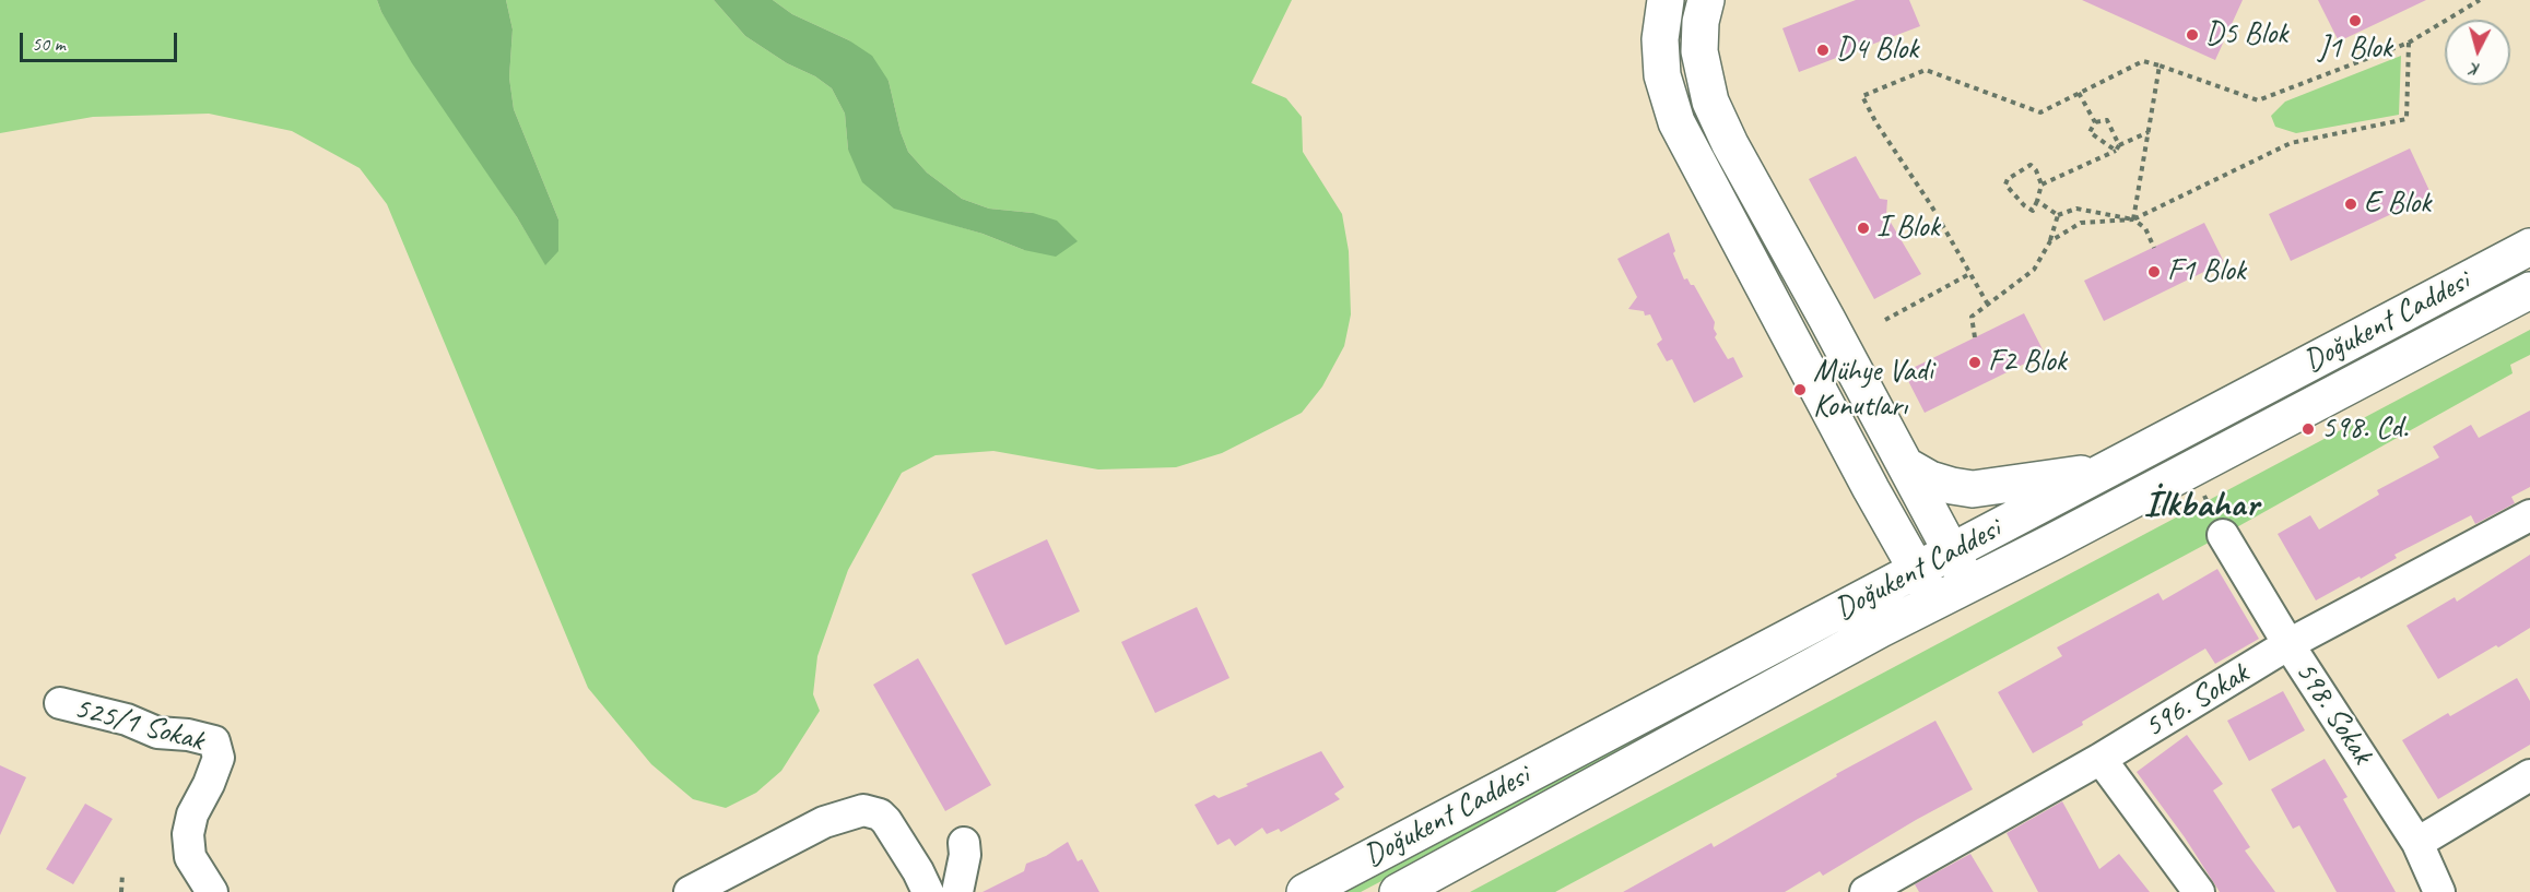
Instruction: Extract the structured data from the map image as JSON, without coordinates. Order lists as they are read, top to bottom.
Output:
{
  "streets": {
    "main road": ["Doğukent Caddesi"],
    "street": ["596. Sokak", "598. Sokak", "525/1 Sokak"]
  },
  "crossings": [
    ["596. Sokak", "598. Sokak"]
  ],
  "districts": ["İlkbahar"],
  "places": [
    "J1 Blok",
    "D5 Blok",
    "D4 Blok",
    "E Blok",
    "I Blok",
    "F1 Blok",
    "F2 Blok",
    "Mühye Vadi Konutları",
    "598. Cd."
  ],
  "scale_bar": "50 m",
  "north": "bottom"
}
